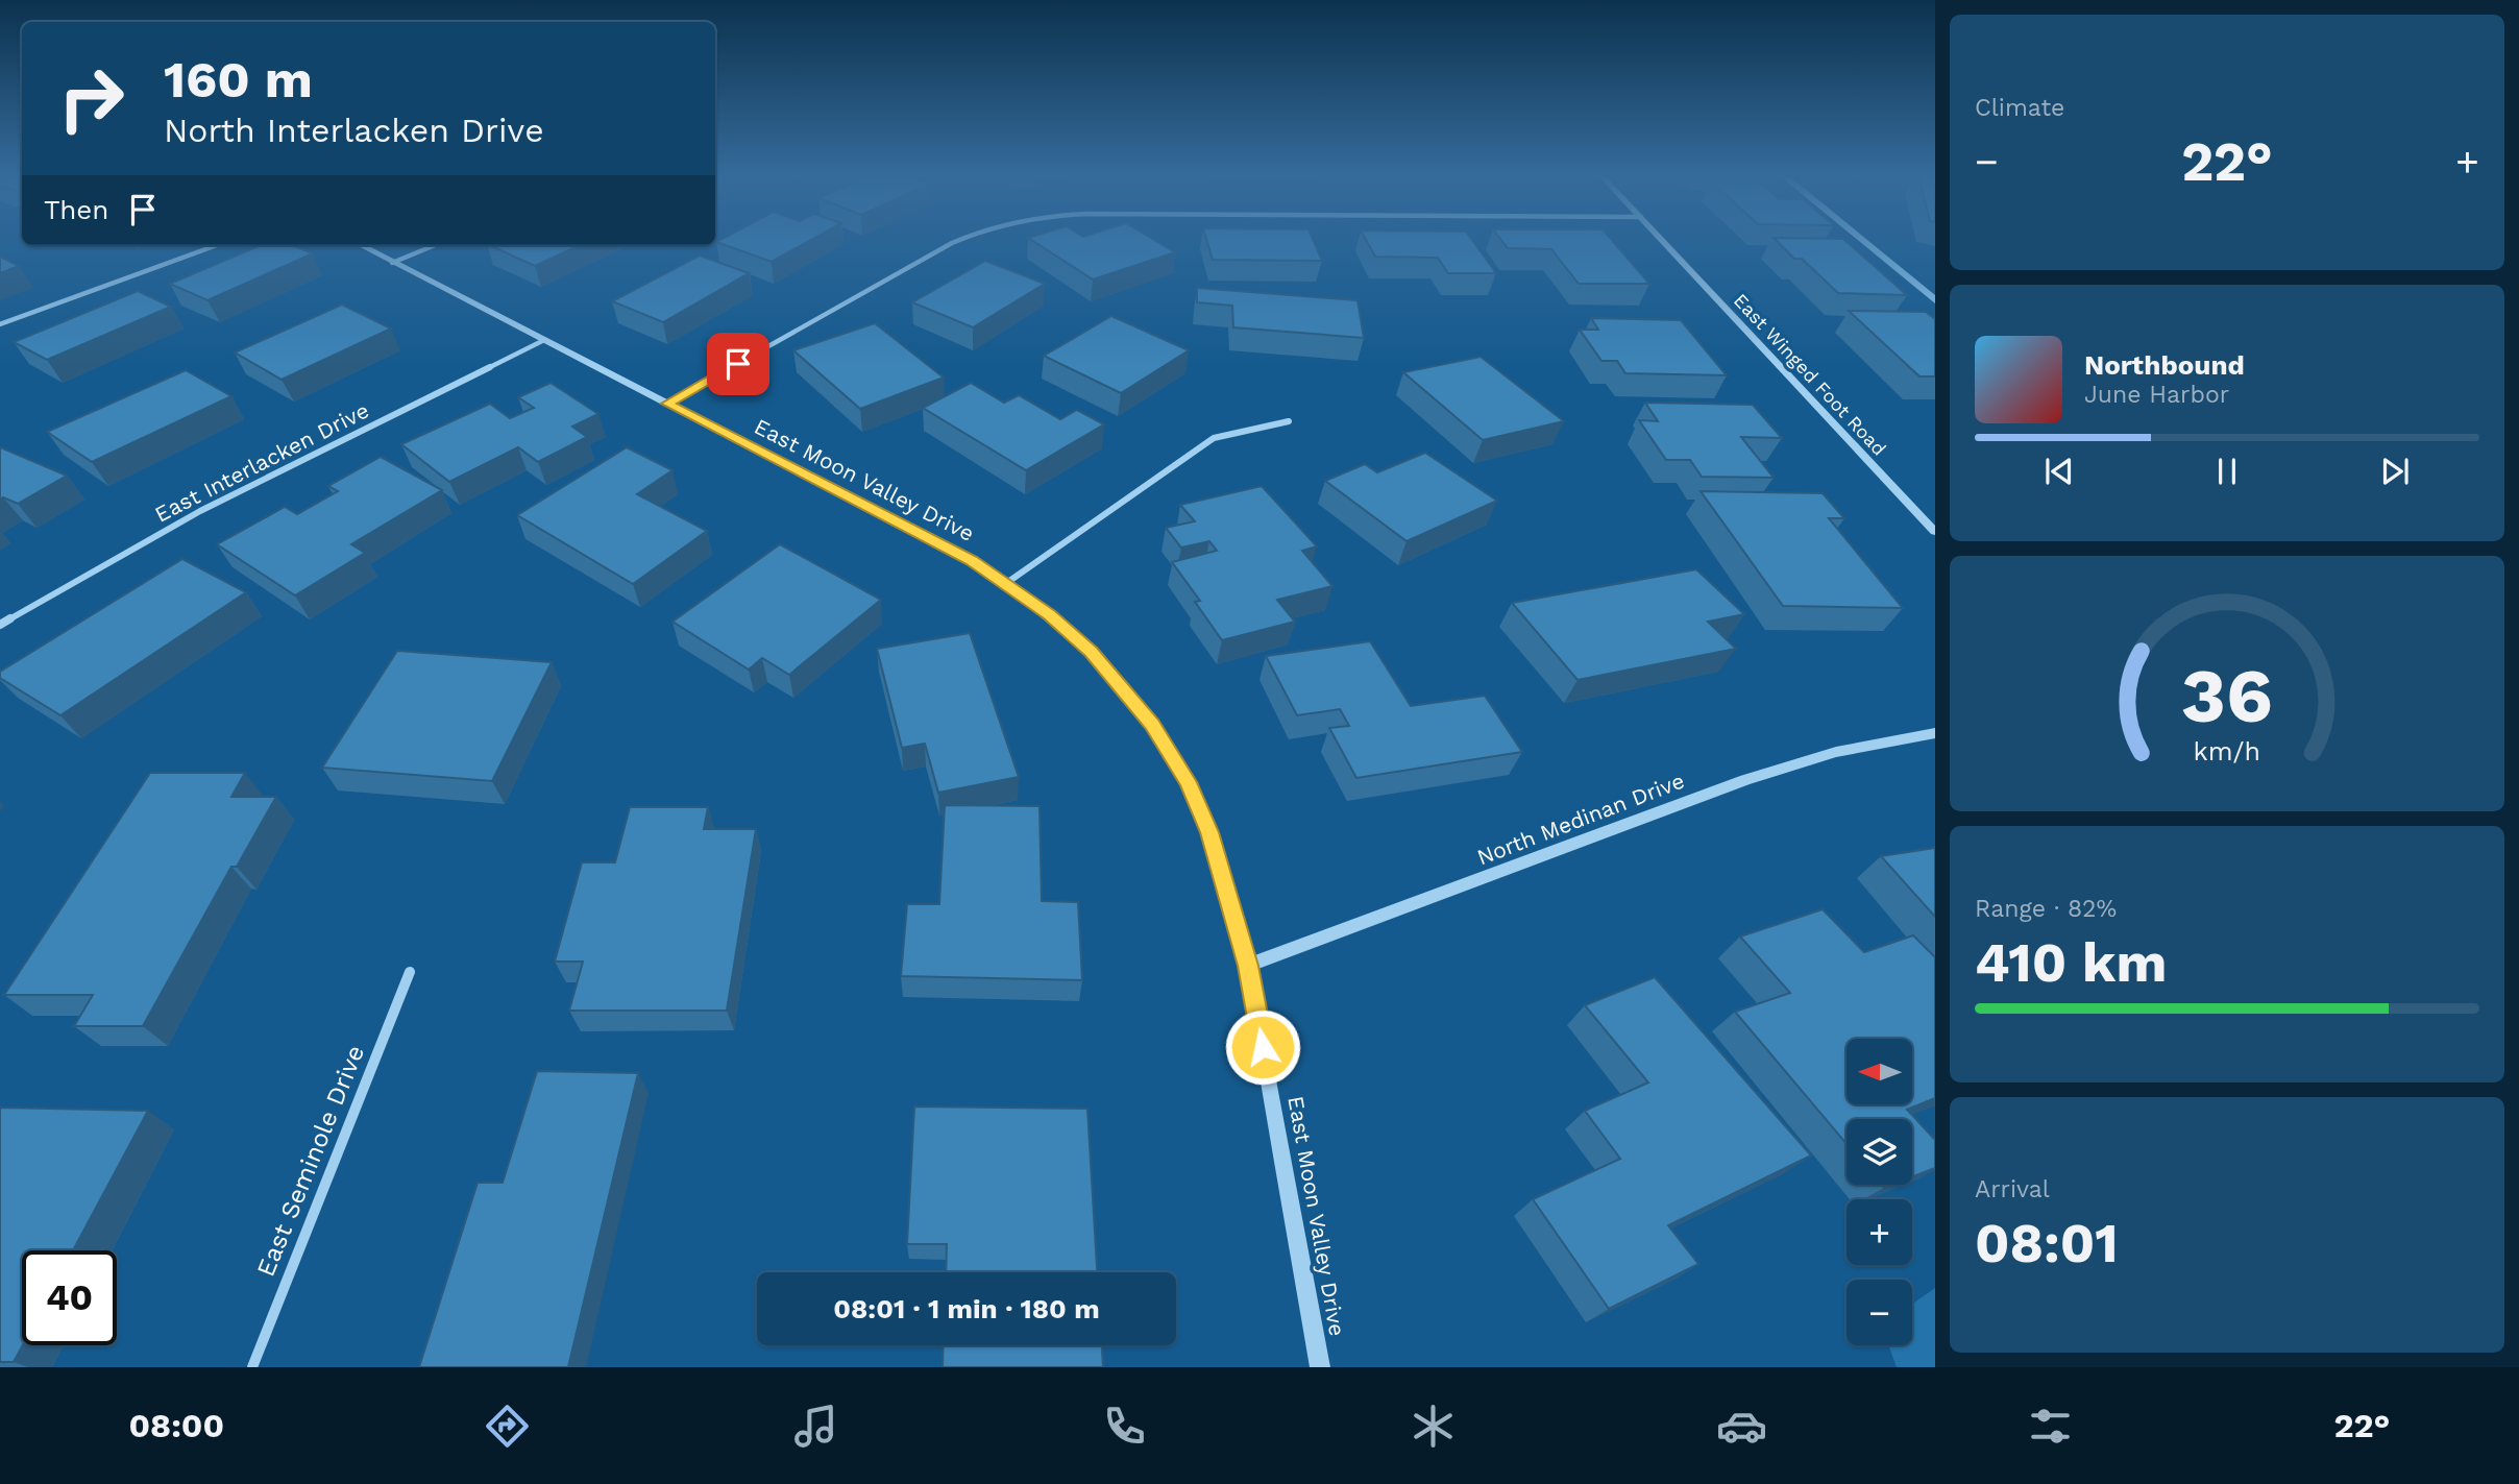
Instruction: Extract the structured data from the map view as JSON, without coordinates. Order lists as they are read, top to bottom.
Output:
{
  "streets": {
    "street": [
      "East Winged Foot Road",
      "East Interlacken Drive",
      "East Moon Valley Drive",
      "North Medinan Drive",
      "East Seminole Drive"
    ]
  },
  "crossings": [
    ["East Interlacken Drive", "East Moon Valley Drive"],
    ["East Moon Valley Drive", "North Medinan Drive"]
  ],
  "north": "left",
  "page": {
    "tile": [
      "Climate",
      ["Range · 82%", "410 km"],
      ["Arrival", "08:01"]
    ],
    "turn": ["160 m", "North Interlacken Drive"],
    "heat": ["−", "22°", "+"],
    "then": "Then",
    "song": ["Northbound", "June Harbor"],
    "map_buttons": ["+", "−"],
    "limit": "40",
    "trip": "08:01 · 1 min · 180 m",
    "tabs": ["08:00", "22°"],
    "gauge": ["36", "km/h"]
  }
}
